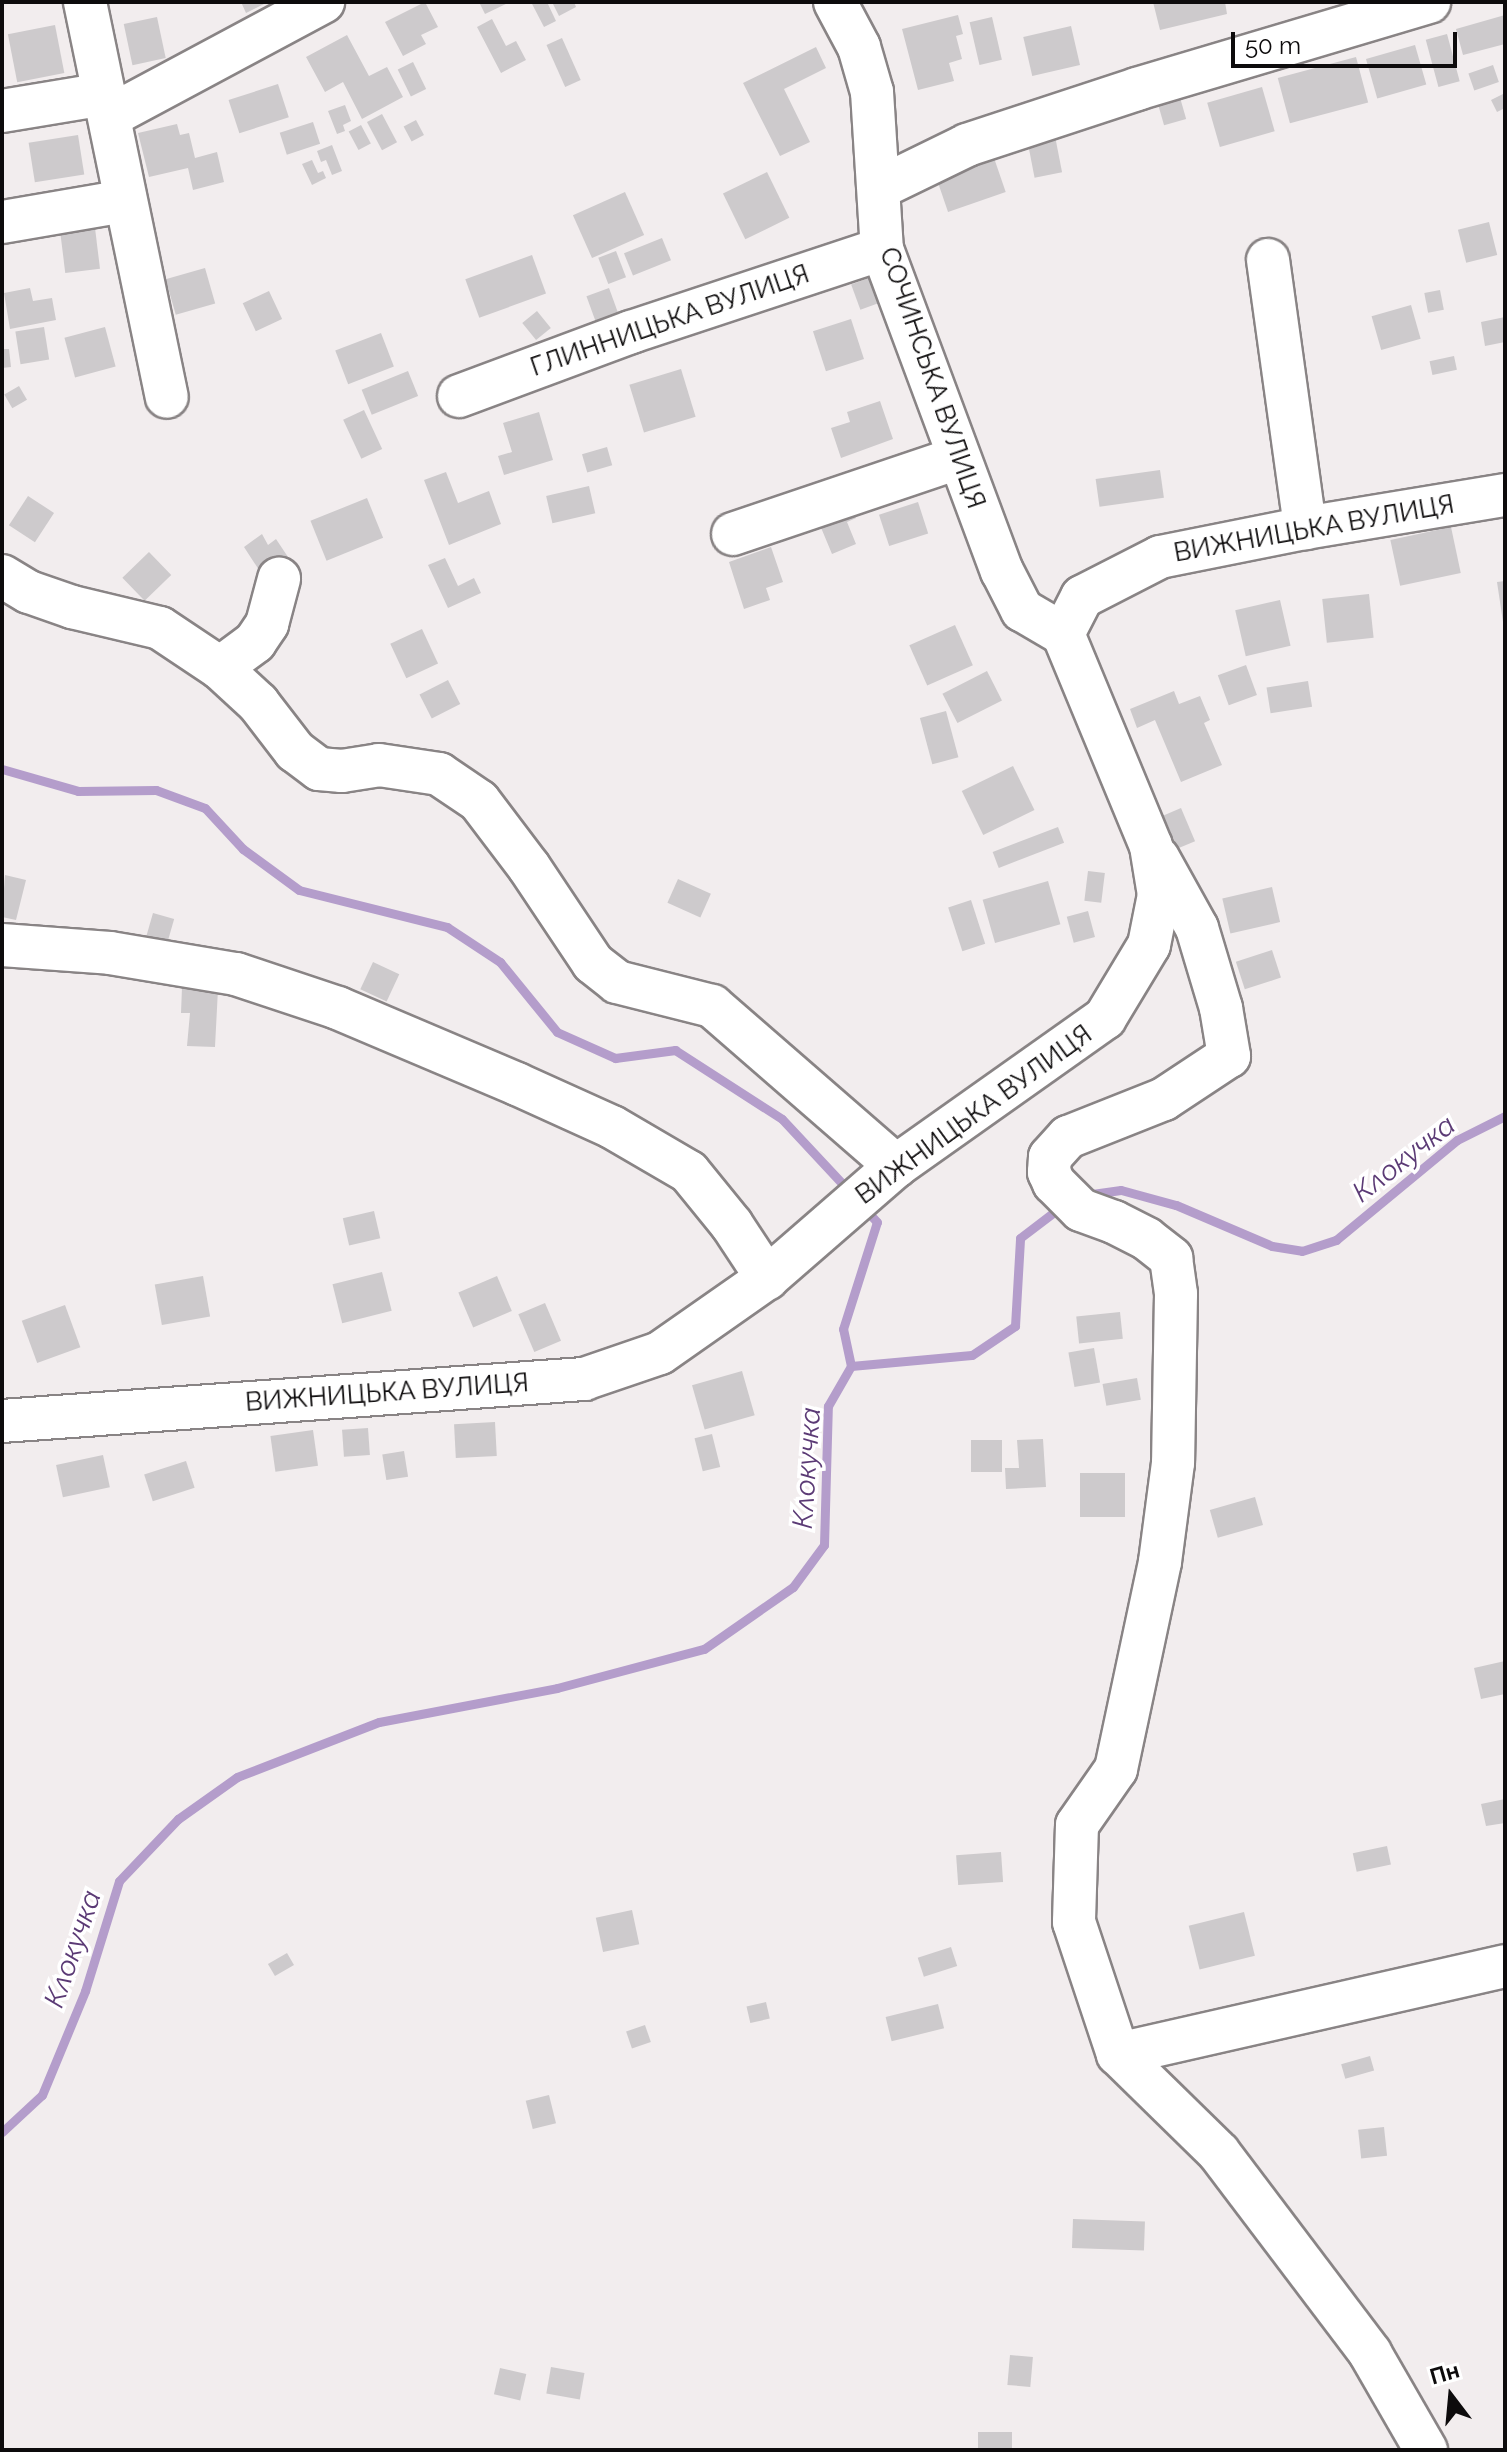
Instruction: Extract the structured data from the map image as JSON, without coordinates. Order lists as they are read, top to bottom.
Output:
{
  "streets": {
    "street": ["ГЛИННИЦЬКА ВУЛИЦЯ", "СОЧИНСЬКА ВУЛИЦЯ", "ВИЖНИЦЬКА ВУЛИЦЯ"]
  },
  "crossings": [
    ["ГЛИННИЦЬКА ВУЛИЦЯ", "СОЧИНСЬКА ВУЛИЦЯ"],
    ["СОЧИНСЬКА ВУЛИЦЯ", "ВИЖНИЦЬКА ВУЛИЦЯ"]
  ],
  "water": ["Клокучка"],
  "scale_bar": "50 m",
  "north": "top"
}
